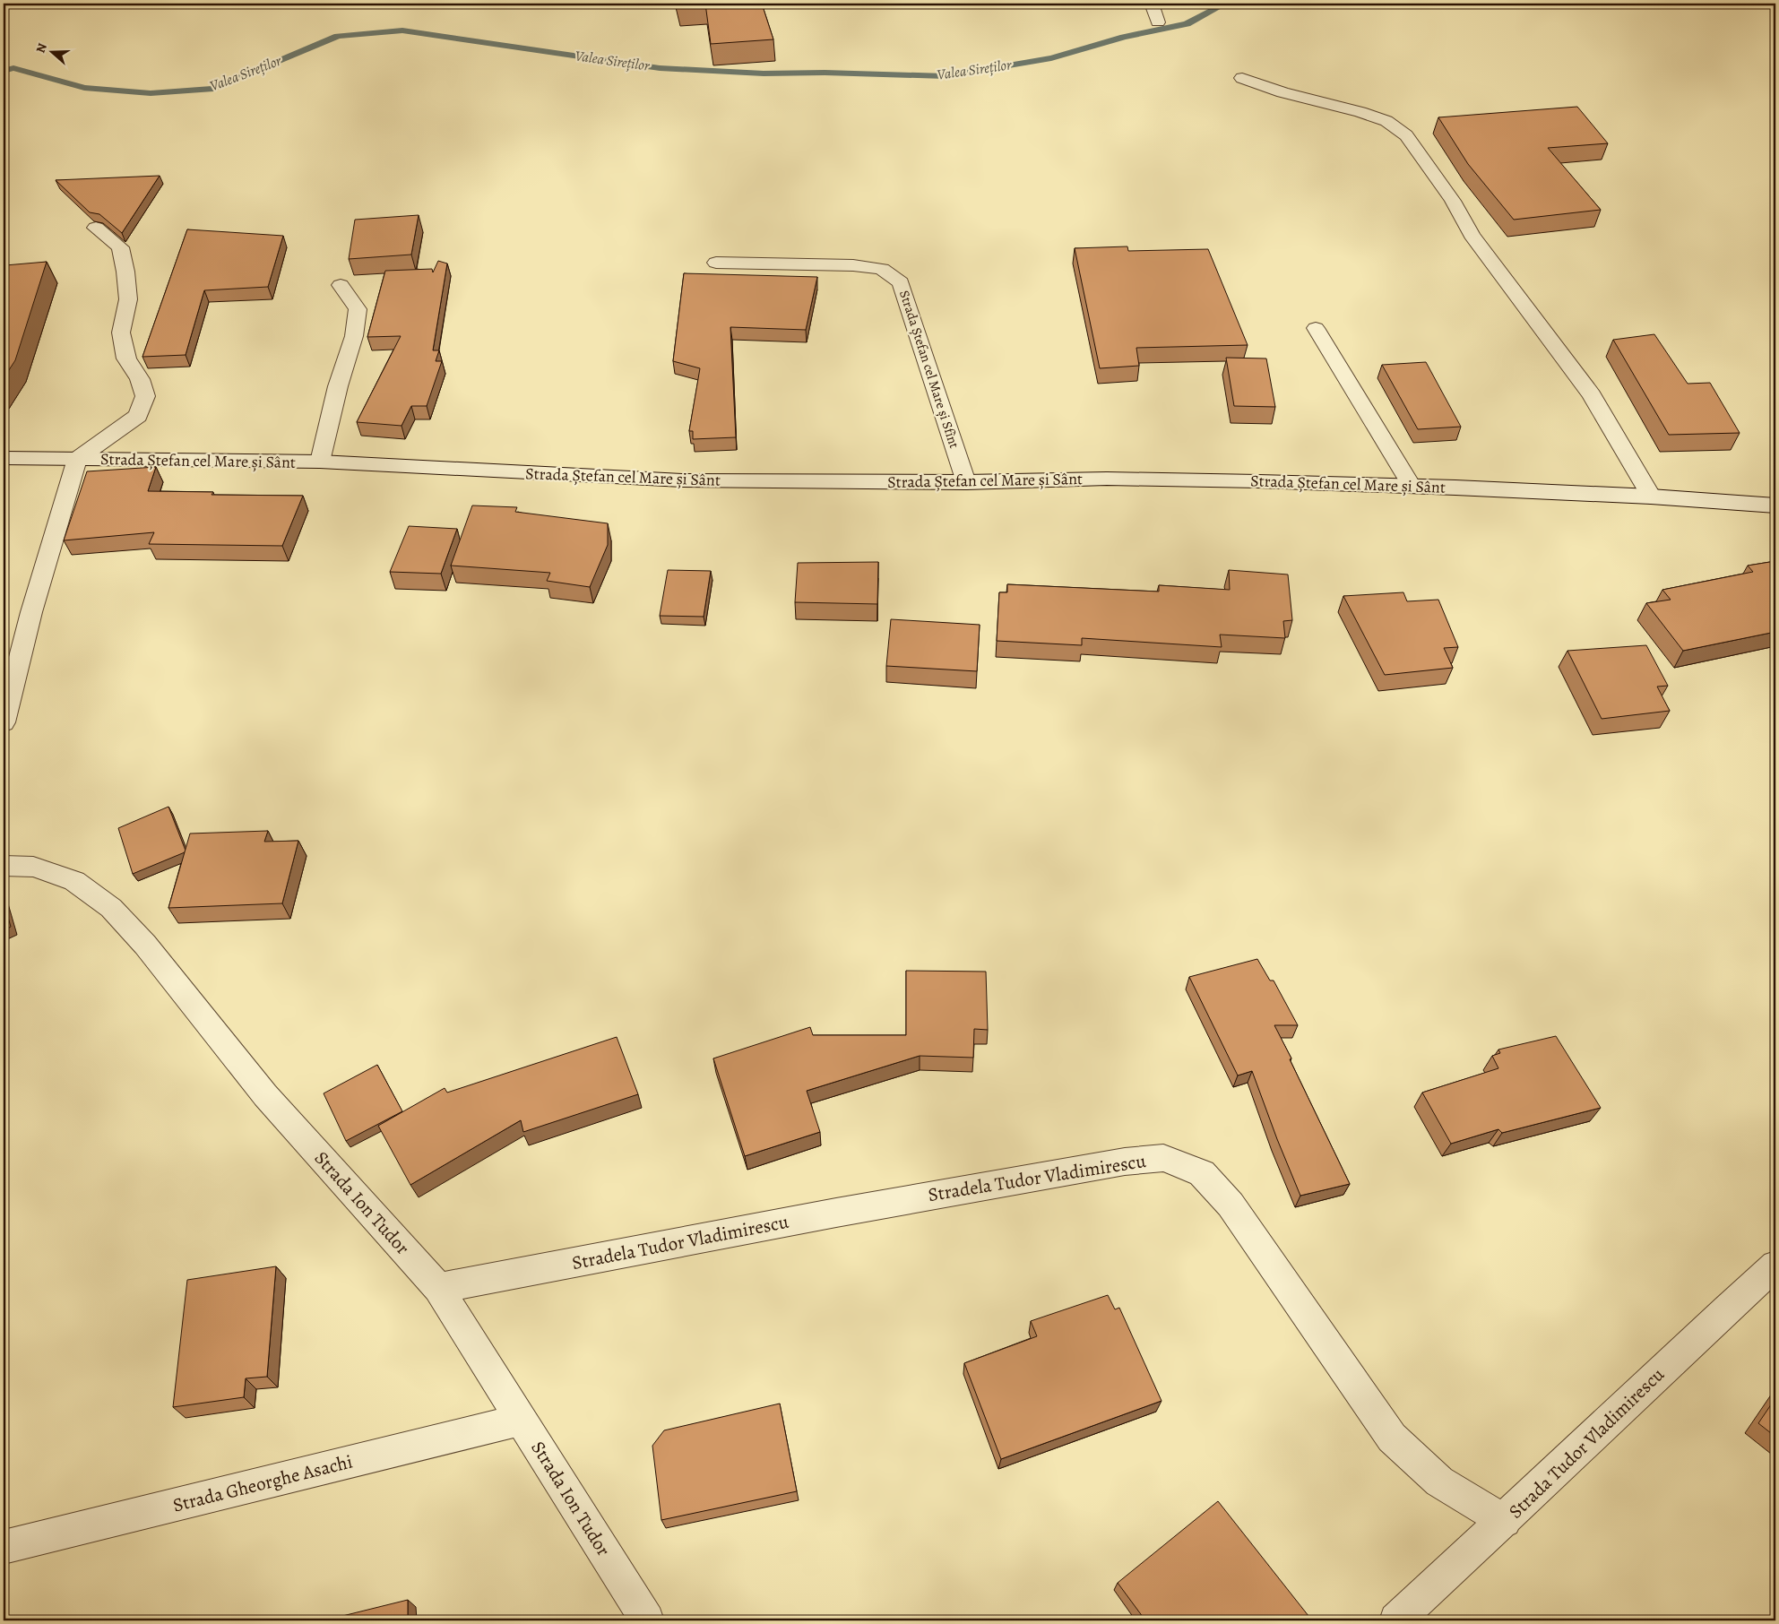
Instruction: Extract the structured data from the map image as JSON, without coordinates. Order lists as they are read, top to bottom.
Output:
{
  "streets": {
    "street": [
      "Strada Ștefan cel Mare și Sfînt",
      "Strada Ștefan cel Mare și Sânt",
      "Stradela Tudor Vladimirescu",
      "Strada Ion Tudor",
      "Strada Tudor Vladimirescu",
      "Strada Gheorghe Asachi"
    ]
  },
  "crossings": [
    ["Strada Ștefan cel Mare și Sfînt", "Strada Ștefan cel Mare și Sânt"],
    ["Stradela Tudor Vladimirescu", "Strada Ion Tudor"],
    ["Stradela Tudor Vladimirescu", "Strada Tudor Vladimirescu"],
    ["Strada Ion Tudor", "Strada Gheorghe Asachi"]
  ],
  "water": ["Valea Sireților"],
  "north": "left"
}
